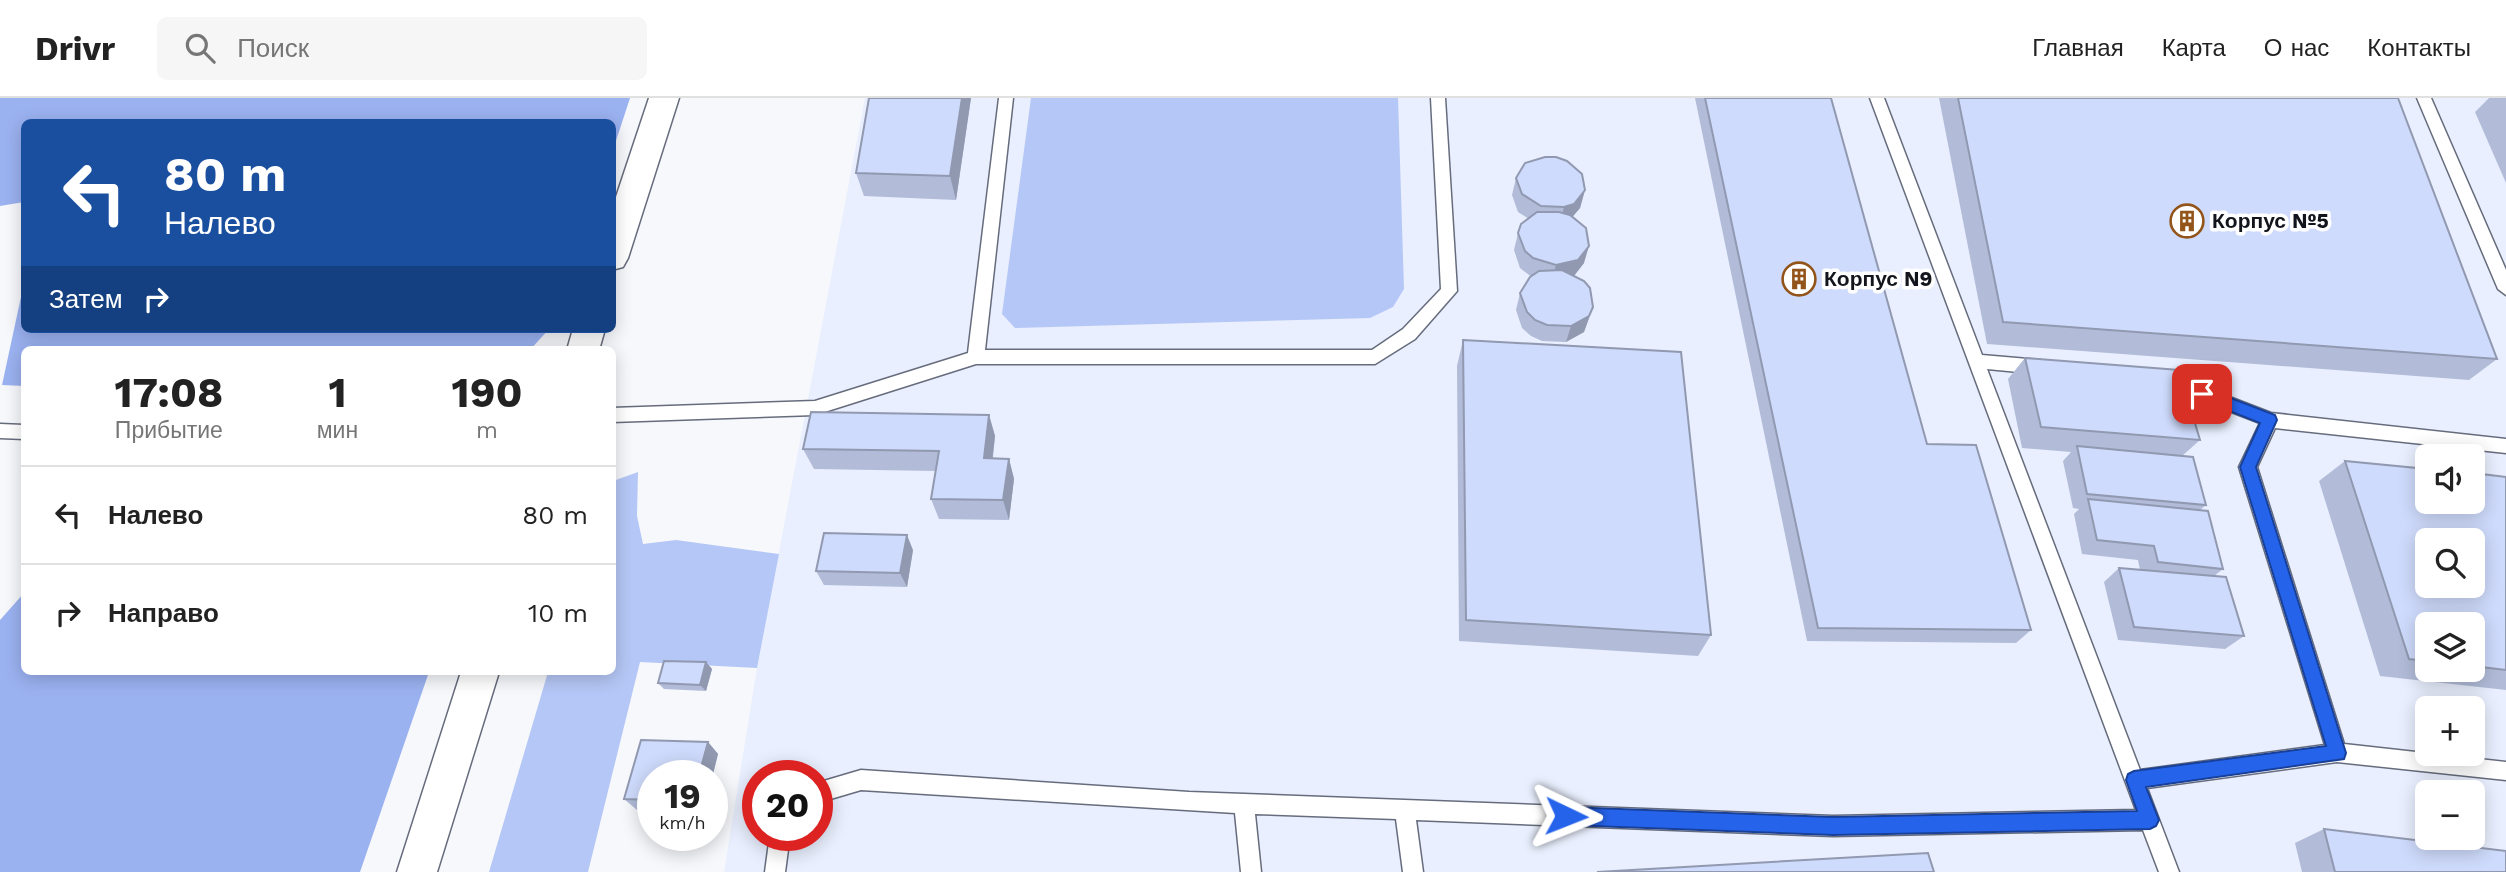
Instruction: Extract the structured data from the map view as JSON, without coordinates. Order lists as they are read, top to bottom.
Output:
{
  "places": {
    "building": ["Корпус №5", "Корпус N9"]
  },
  "page": {
    "header": "Drivr",
    "search": "Поиск",
    "nav": [
      "Главная",
      "Карта",
      "О нас",
      "Контакты"
    ],
    "turn": ["80 m", "Налево"],
    "then": "Затем",
    "eta": [
      "17:08",
      "Прибытие",
      "1",
      "мин",
      "190",
      "m"
    ],
    "map_buttons": ["+", "−"],
    "list": [
      {
        "name": "Налево",
        "value": "80 m"
      },
      {
        "name": "Направо",
        "value": "10 m"
      }
    ],
    "speed": "19 km/h",
    "limit": "20"
  }
}
